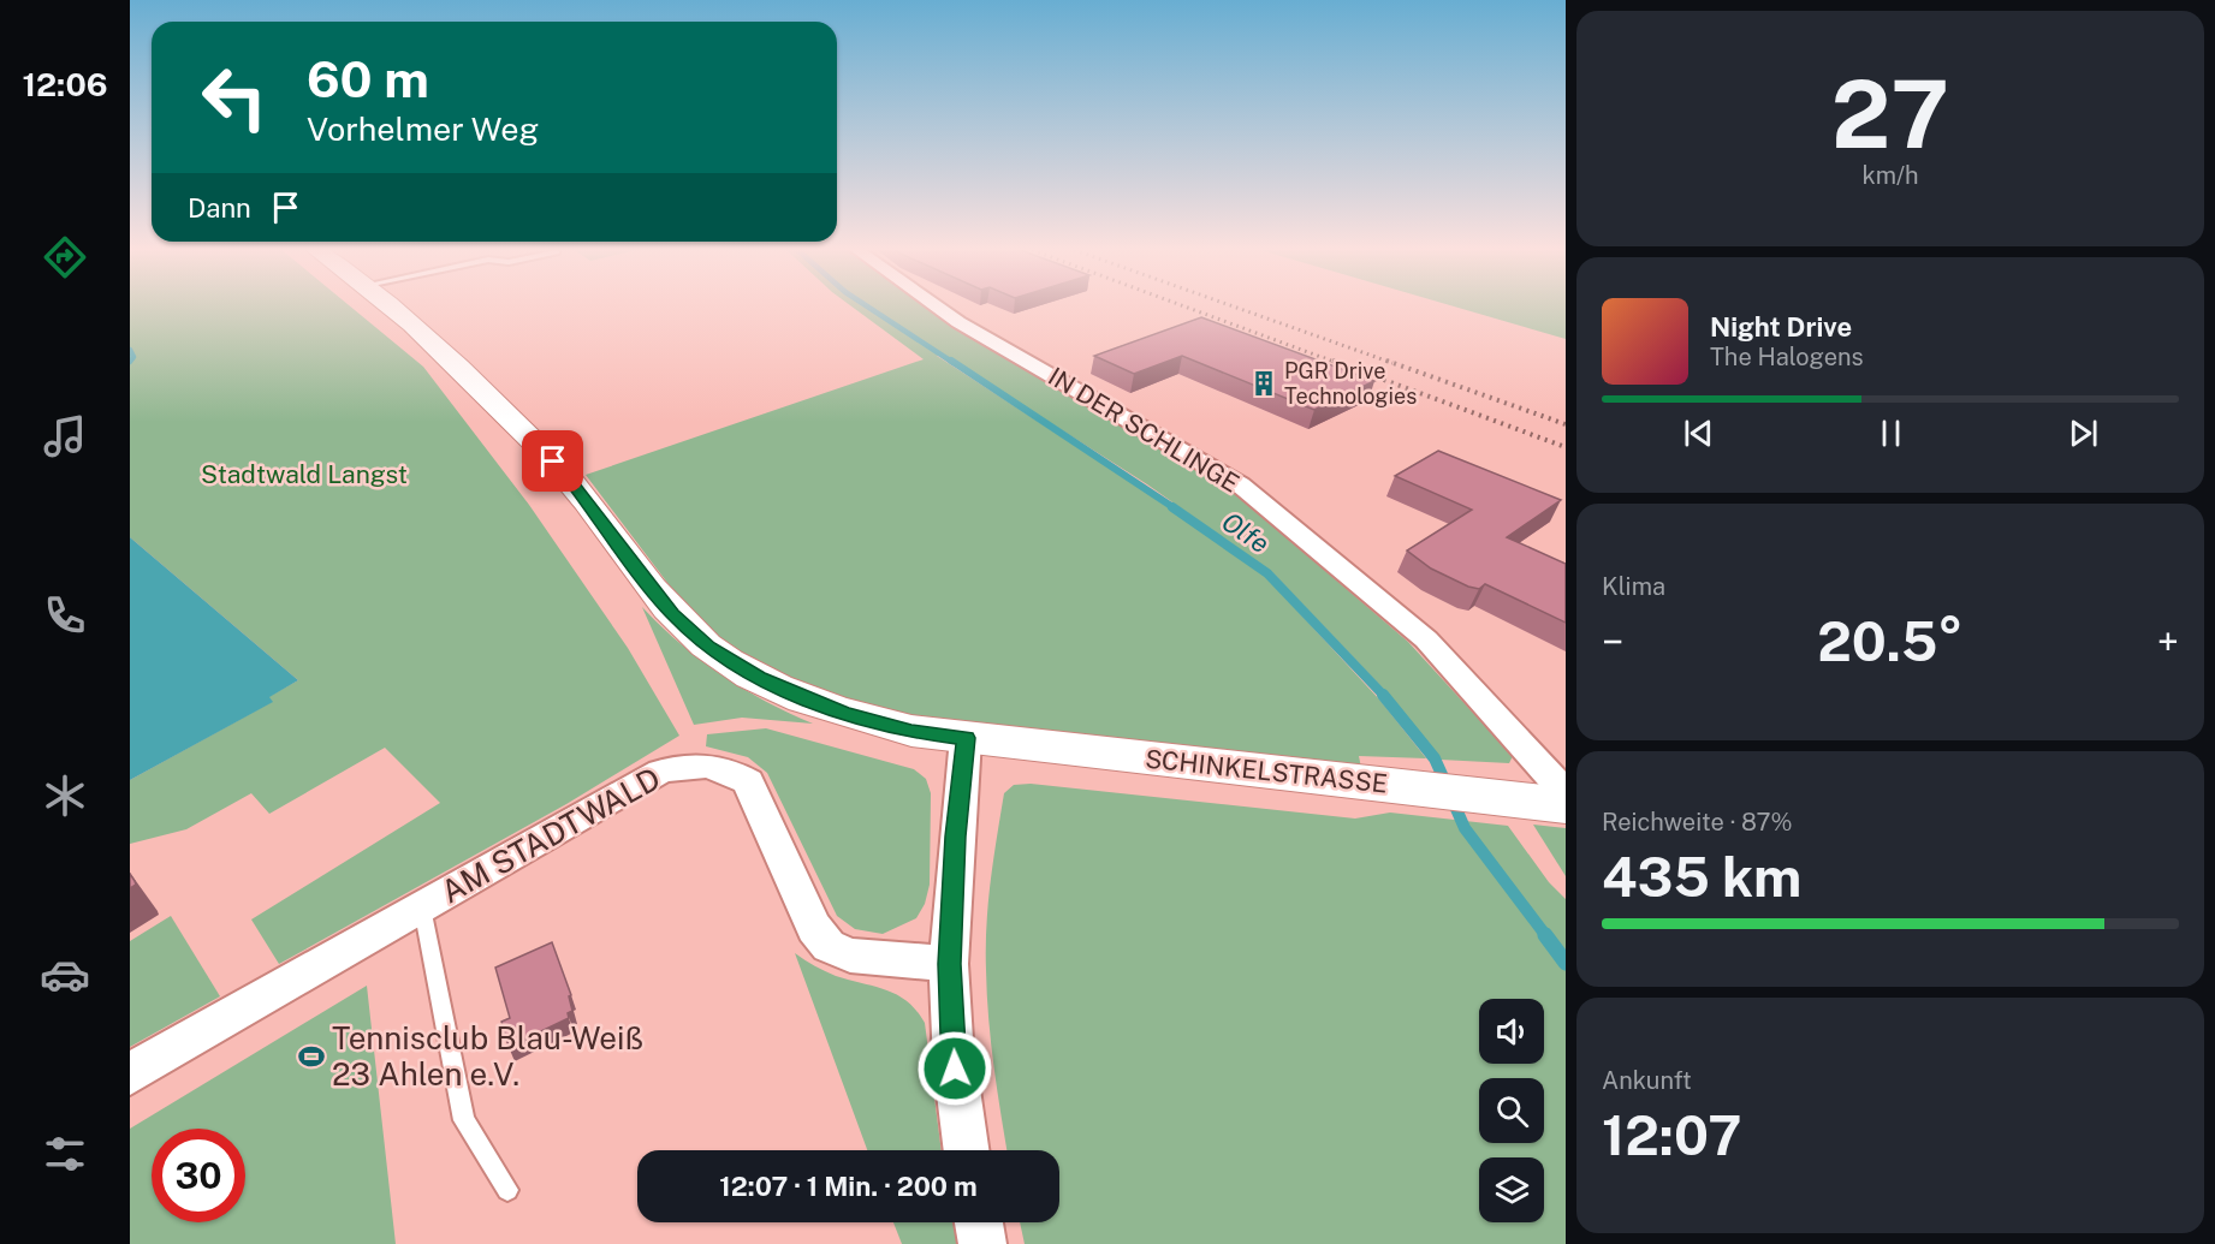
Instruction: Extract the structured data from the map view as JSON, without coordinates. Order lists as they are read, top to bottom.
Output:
{
  "streets": {
    "street": ["IN DER SCHLINGE", "SCHINKELSTRASSE", "AM STADTWALD"]
  },
  "water": ["Olfe"],
  "parks": ["Stadtwald Langst"],
  "places": {
    "building": ["PGR Drive Technologies"],
    "sports": ["Tennisclub Blau-Weiß 23 Ahlen e.V."]
  },
  "page": {
    "tabs": "12:06",
    "tile": [
      ["27", "km/h"],
      "Klima",
      ["Reichweite · 87%", "435 km"],
      ["Ankunft", "12:07"]
    ],
    "turn": ["60 m", "Vorhelmer Weg"],
    "then": "Dann",
    "song": ["Night Drive", "The Halogens"],
    "heat": ["−", "20.5°", "+"],
    "limit": "30",
    "trip": "12:07 · 1 Min. · 200 m"
  }
}
